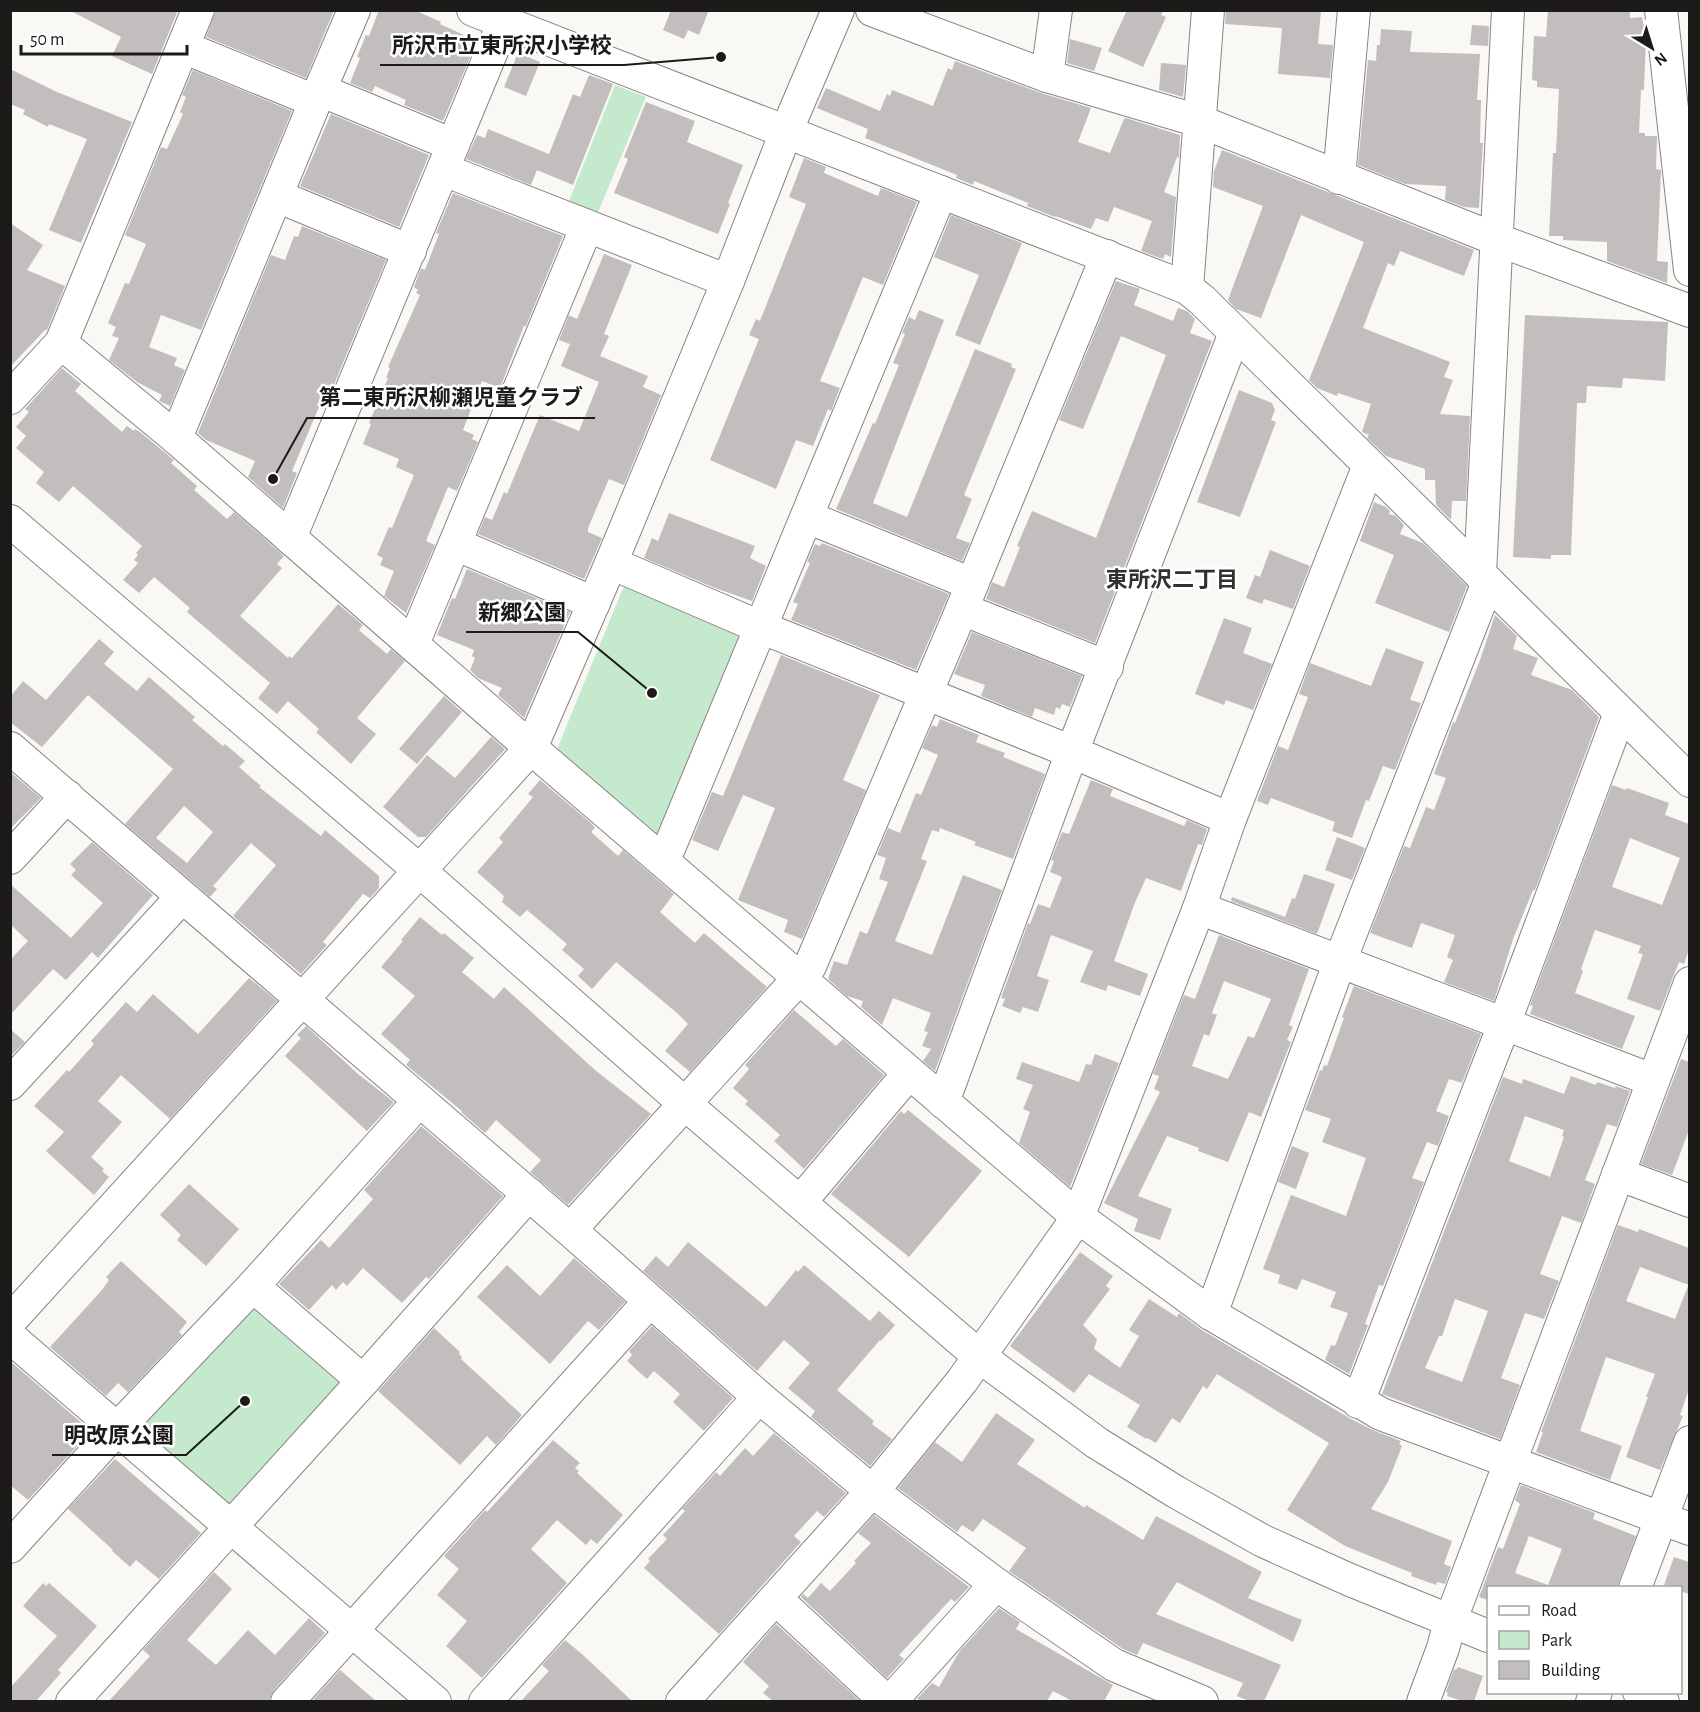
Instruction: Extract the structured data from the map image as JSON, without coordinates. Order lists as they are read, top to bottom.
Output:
{
  "districts": ["東所沢二丁目"],
  "places": [
    "所沢市立東所沢小学校",
    "第二東所沢柳瀬児童クラブ",
    "新郷公園",
    "明改原公園"
  ],
  "legend": ["Road", "Park", "Building"],
  "scale_bar": "50 m",
  "north": "bottom right"
}
